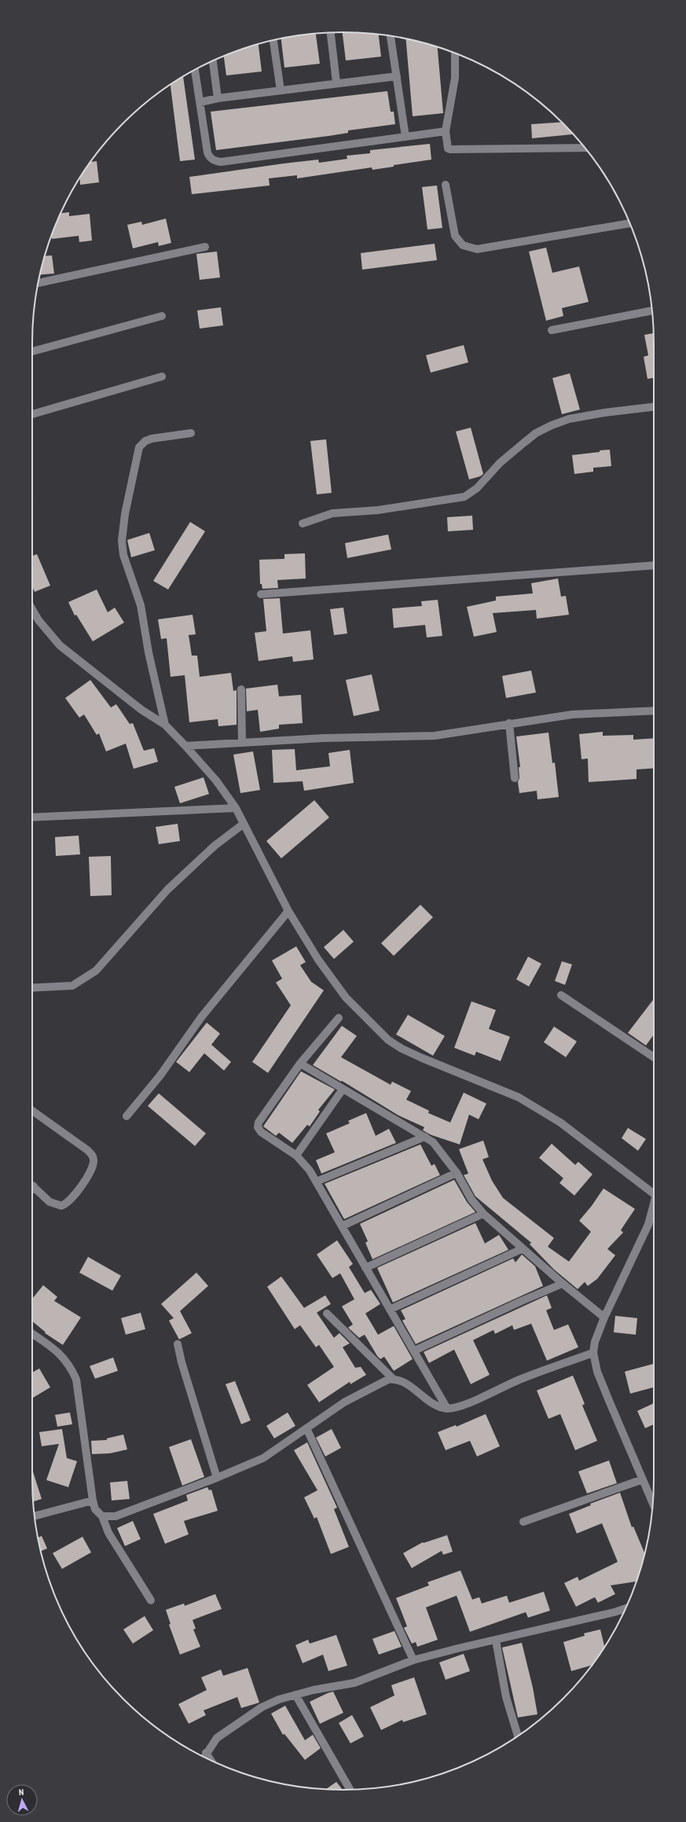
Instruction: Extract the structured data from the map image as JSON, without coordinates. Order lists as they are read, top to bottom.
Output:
{
  "north": "top"
}
